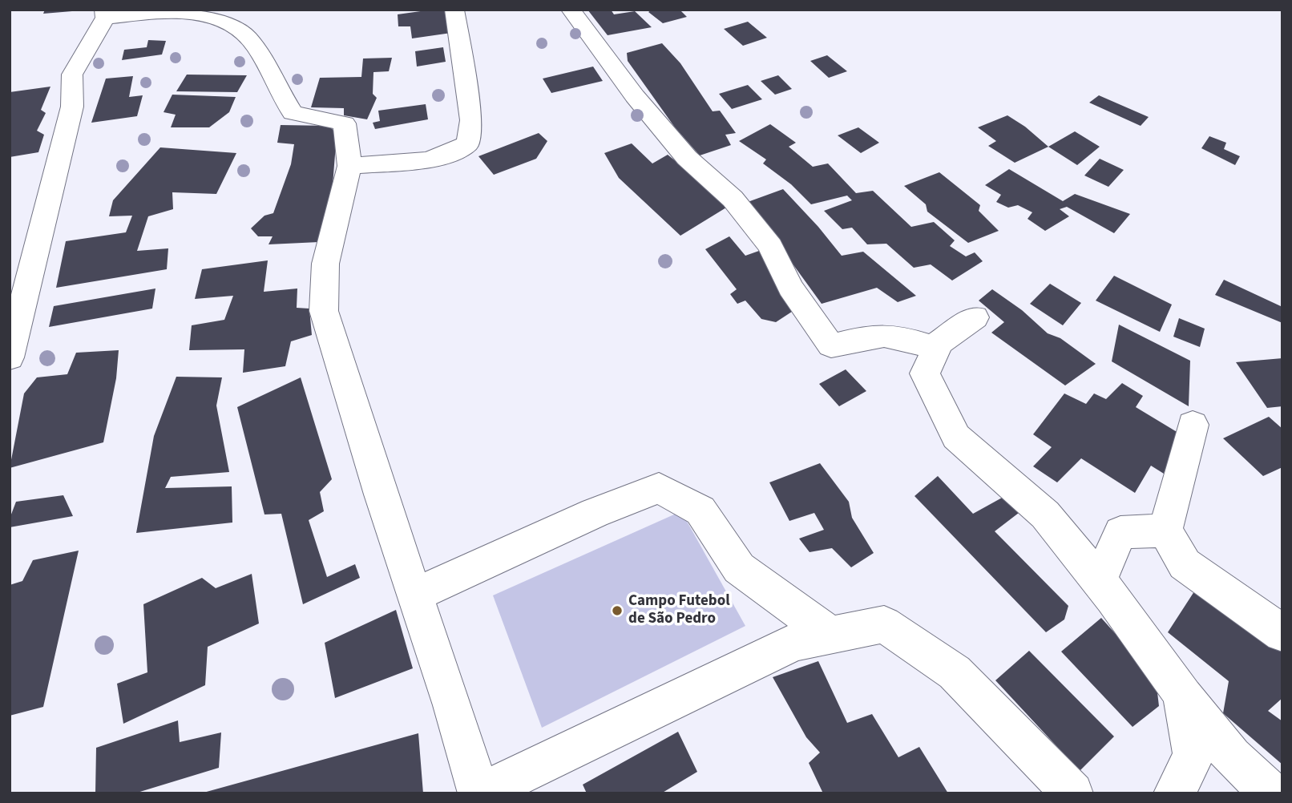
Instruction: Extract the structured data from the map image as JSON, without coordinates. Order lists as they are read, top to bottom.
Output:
{
  "places": ["Campo Futebol de São Pedro"]
}
